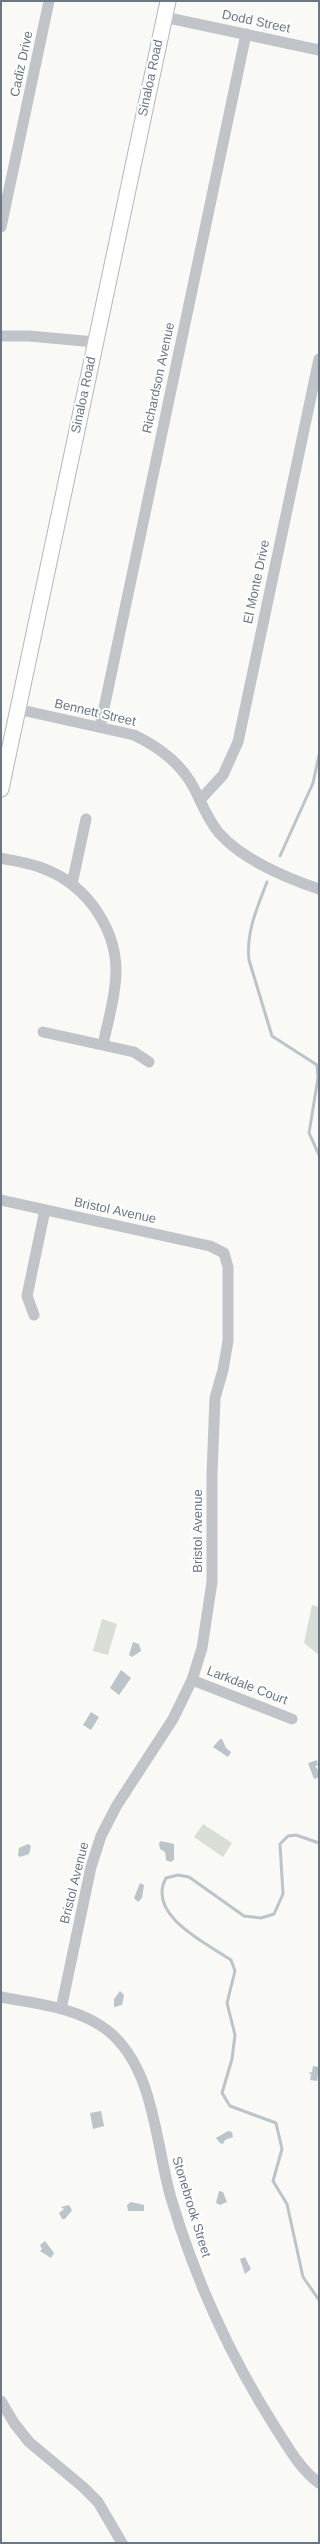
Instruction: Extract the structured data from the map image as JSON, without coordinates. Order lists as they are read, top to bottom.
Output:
{
  "streets": {
    "street": [
      "Dodd Street",
      "Cadiz Drive",
      "Sinaloa Road",
      "Richardson Avenue",
      "El Monte Drive",
      "Bennett Street",
      "Bristol Avenue",
      "Larkdale Court",
      "Stonebrook Street"
    ]
  },
  "crossings": [
    ["Dodd Street", "Sinaloa Road"],
    ["Dodd Street", "Richardson Avenue"],
    ["Sinaloa Road", "Bennett Street"],
    ["Richardson Avenue", "Bennett Street"],
    ["El Monte Drive", "Bennett Street"],
    ["Bristol Avenue", "Larkdale Court"],
    ["Bristol Avenue", "Stonebrook Street"]
  ]
}
